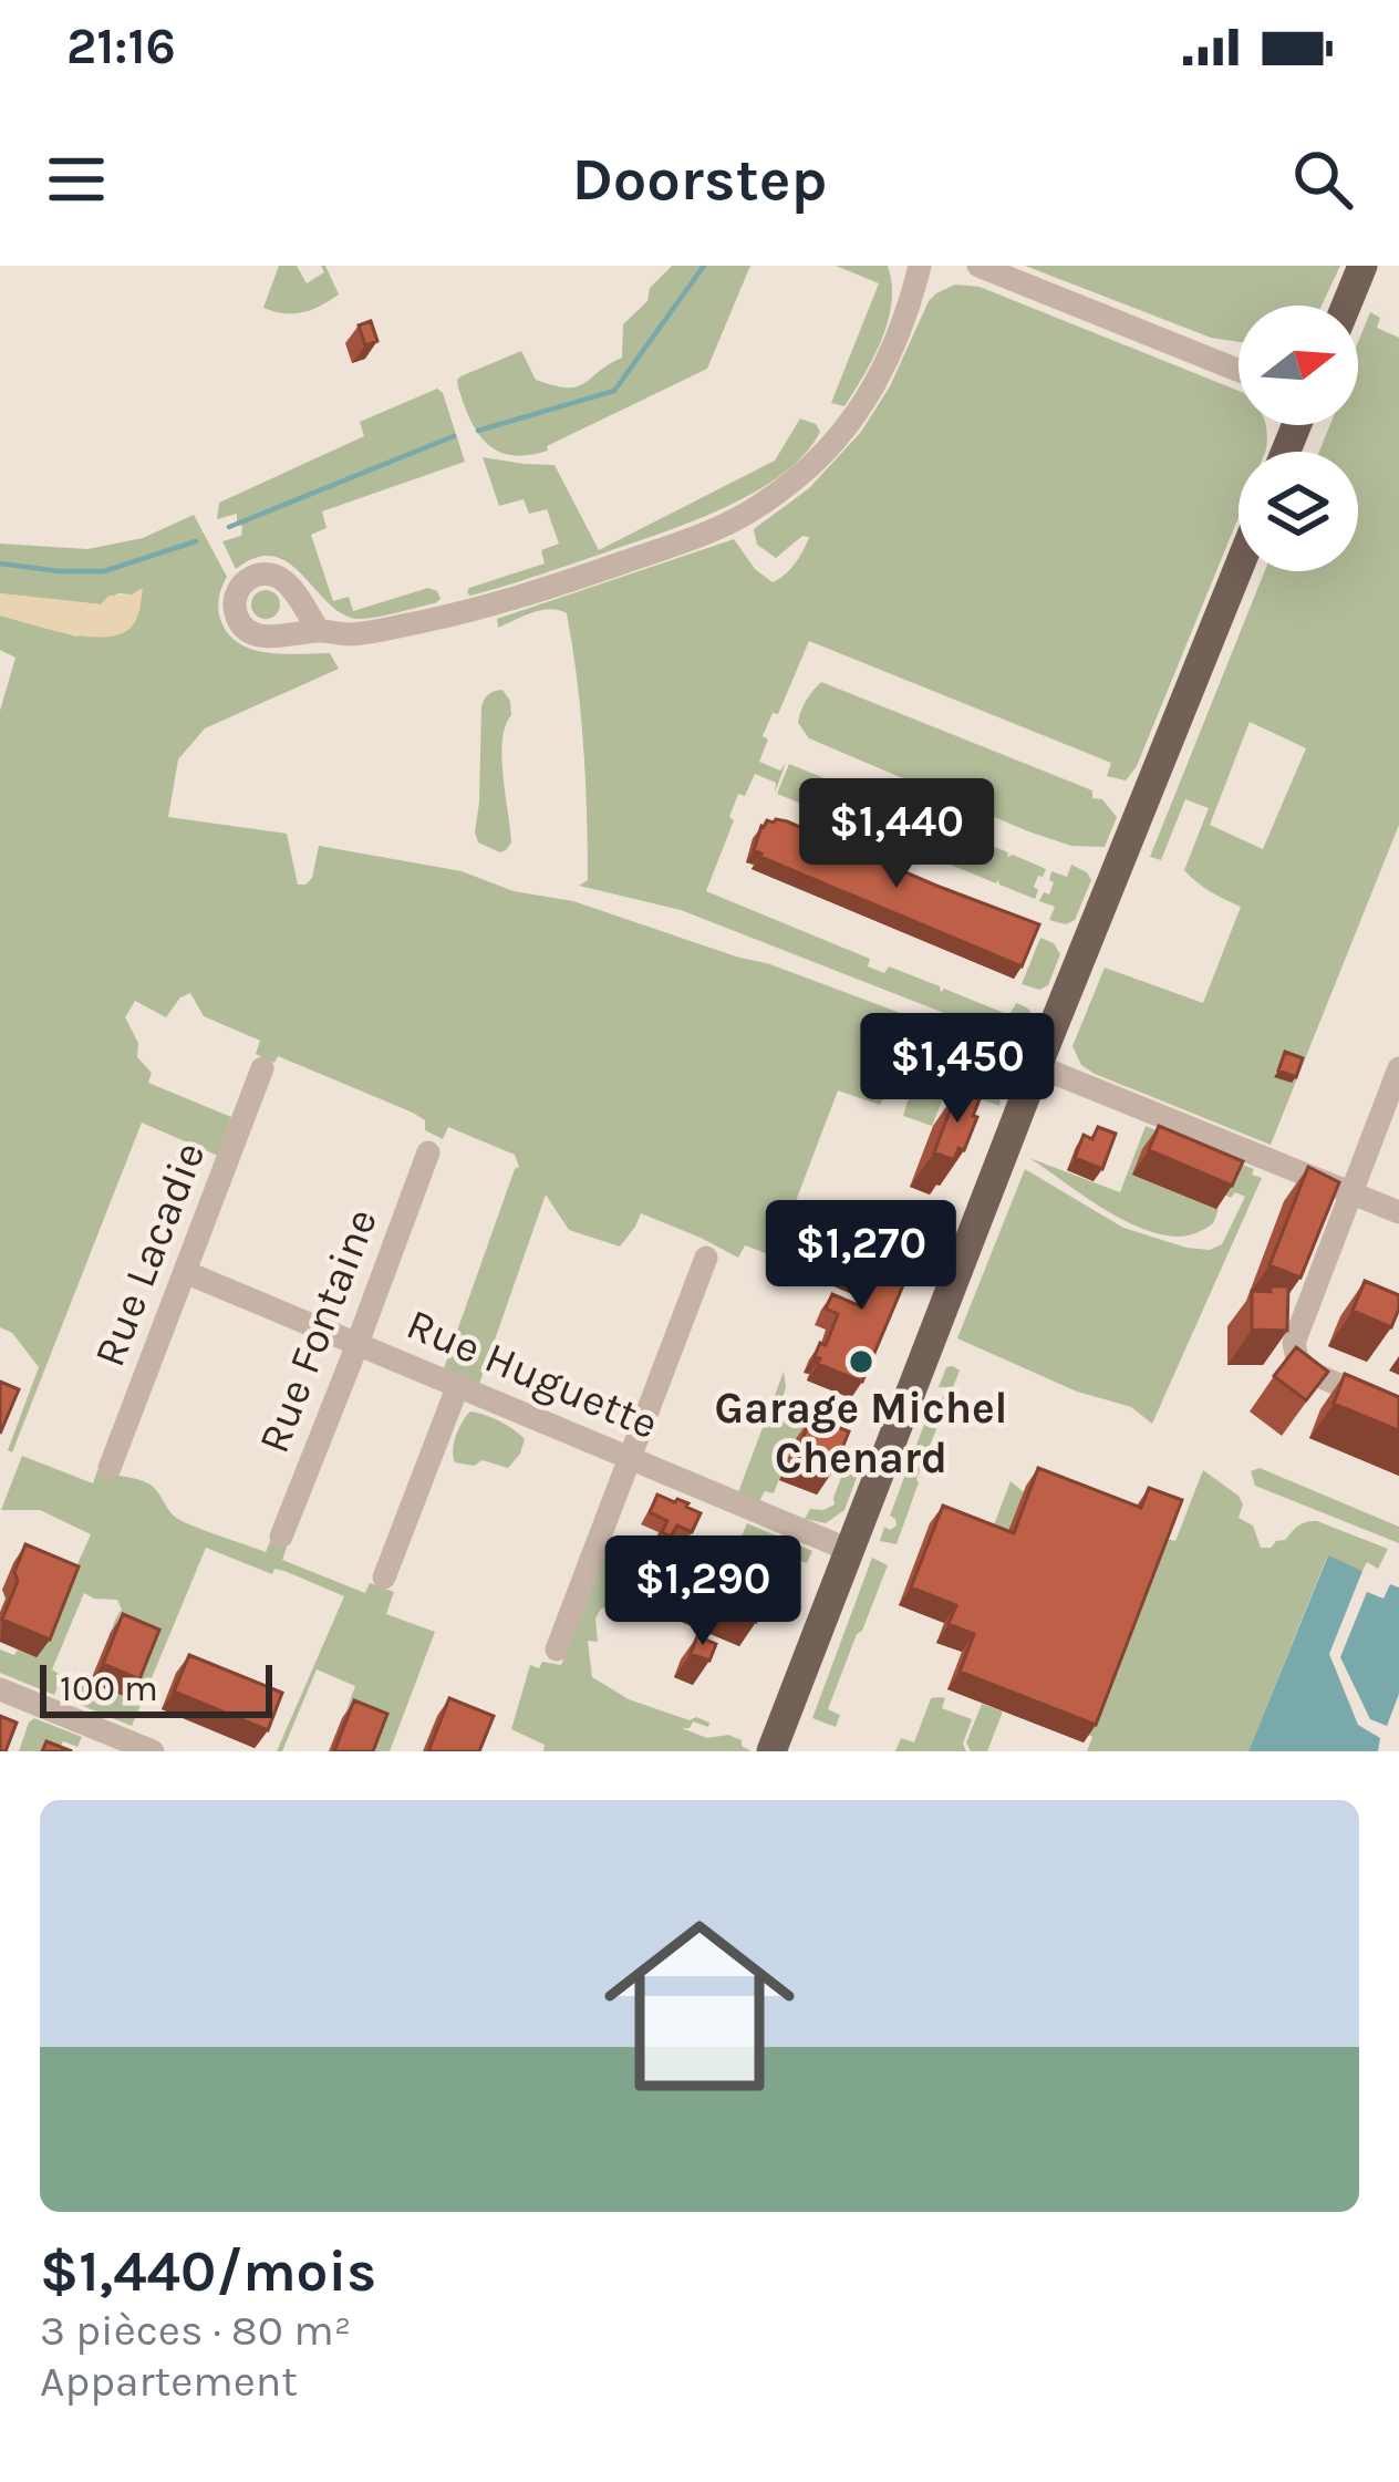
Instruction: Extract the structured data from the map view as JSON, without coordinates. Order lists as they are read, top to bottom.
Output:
{
  "streets": {
    "street": ["Rue Lacadie", "Rue Fontaine", "Rue Huguette"]
  },
  "crossings": [
    ["Rue Lacadie", "Rue Huguette"],
    ["Rue Fontaine", "Rue Huguette"]
  ],
  "places": ["Garage Michel Chenard"],
  "scale_bar": "100 m",
  "north": "right",
  "page": {
    "status": "21:16",
    "header": "Doorstep",
    "price": [
      "$1,440",
      "$1,450",
      "$1,270",
      "$1,290"
    ],
    "scale": "100 m",
    "list": [
      {
        "name": "$1,440/mois",
        "note": "3 pièces · 80 m² · Appartement"
      }
    ]
  }
}
